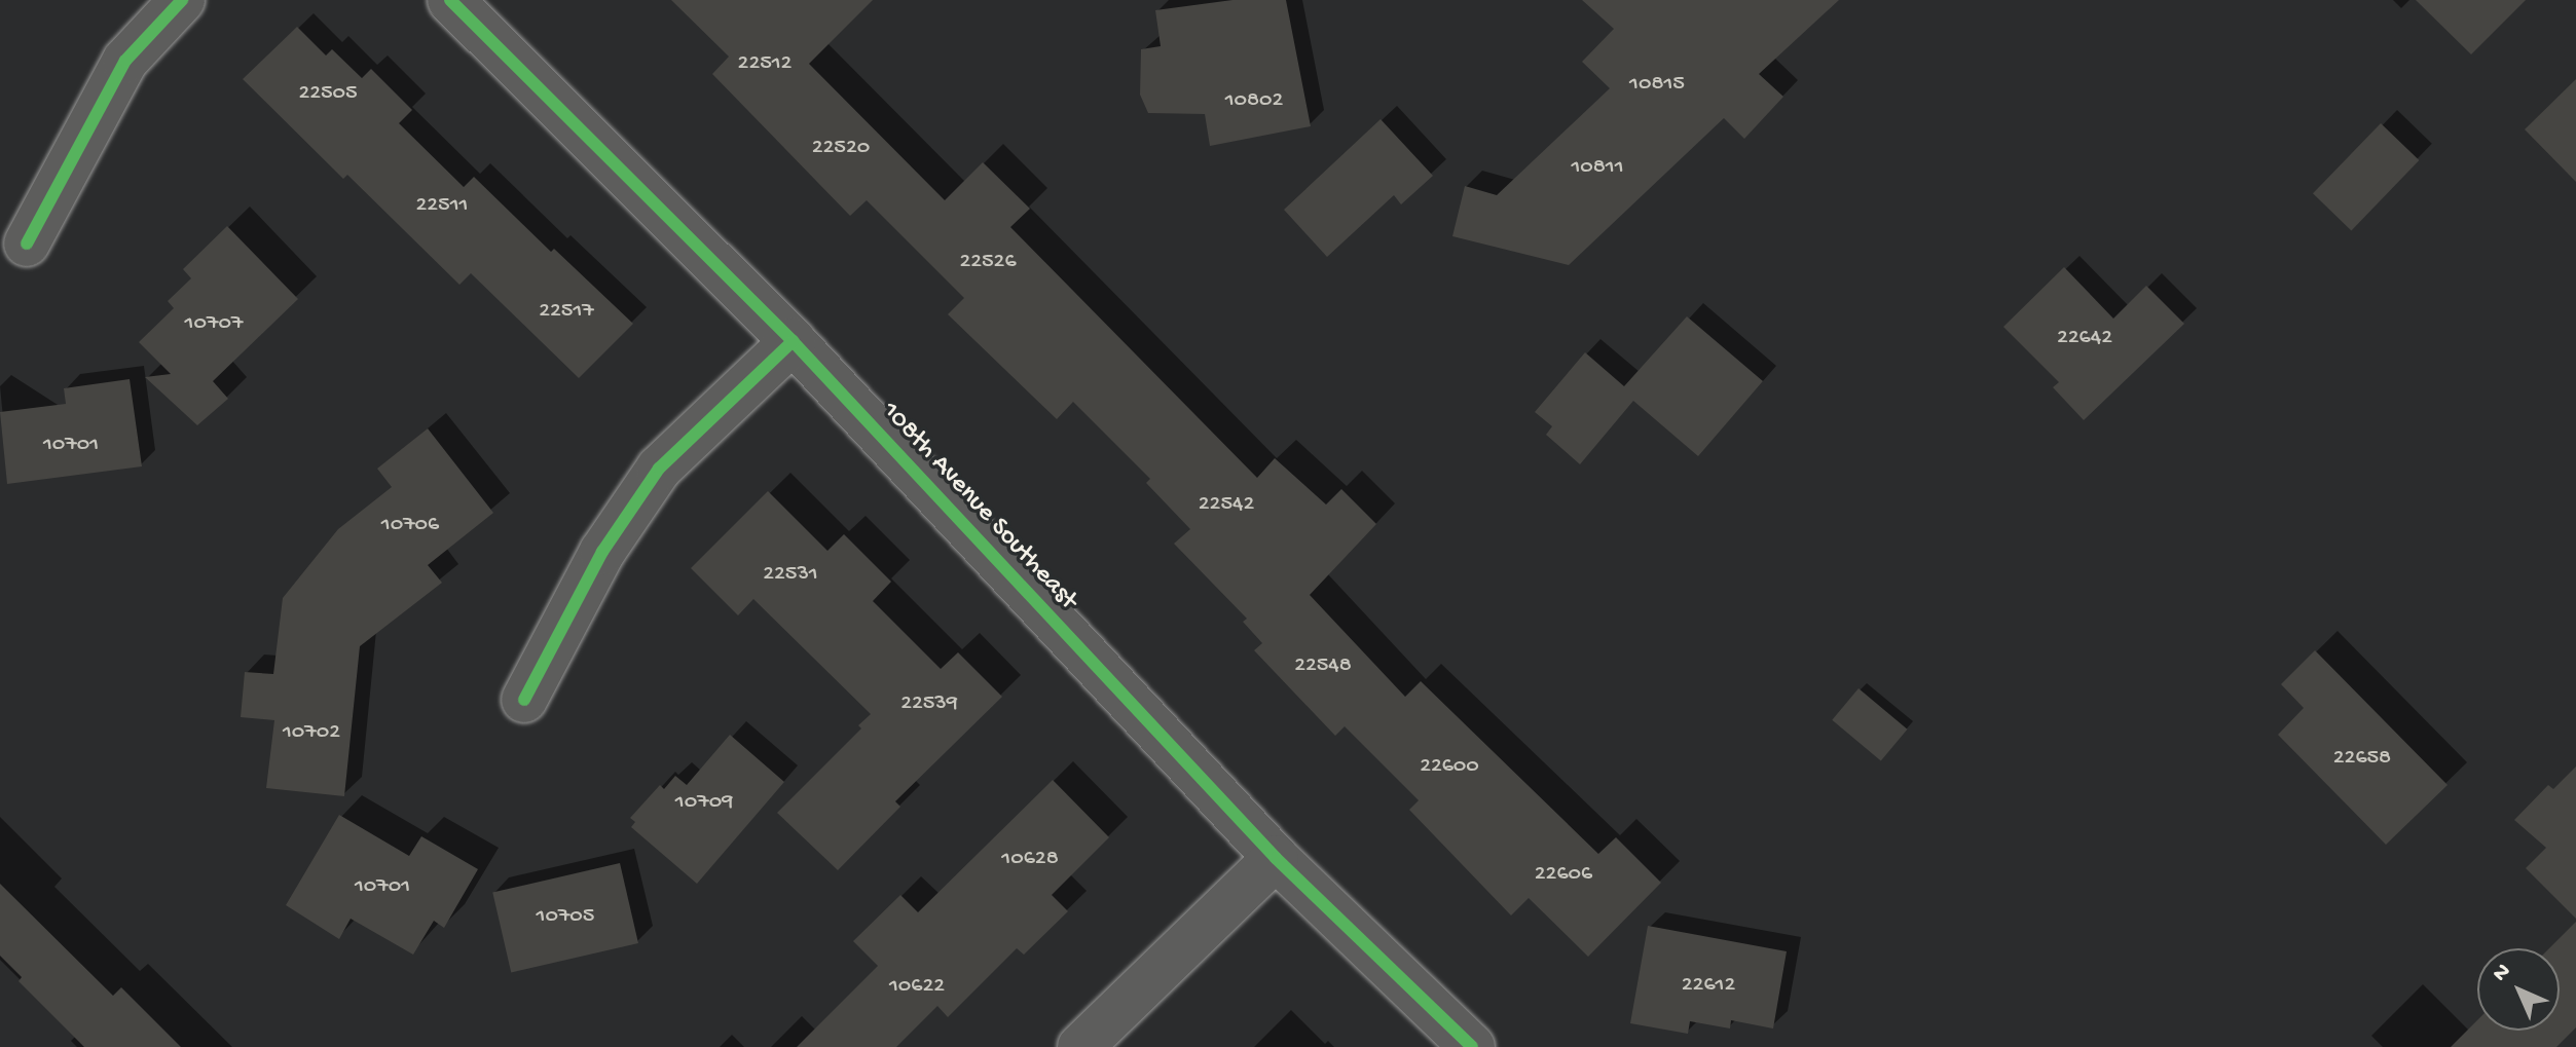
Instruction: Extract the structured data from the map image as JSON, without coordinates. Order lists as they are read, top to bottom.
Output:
{
  "streets": {
    "street": ["108th Avenue Southeast"]
  },
  "house_numbers": [
    "22512",
    "10815",
    "22505",
    "10802",
    "22520",
    "10811",
    "22511",
    "22526",
    "22517",
    "10707",
    "22642",
    "10701",
    "22542",
    "10706",
    "22531",
    "22548",
    "22539",
    "10702",
    "22658",
    "22600",
    "10709",
    "10628",
    "22606",
    "10701",
    "10705",
    "22612",
    "10622"
  ],
  "north": "top left"
}
